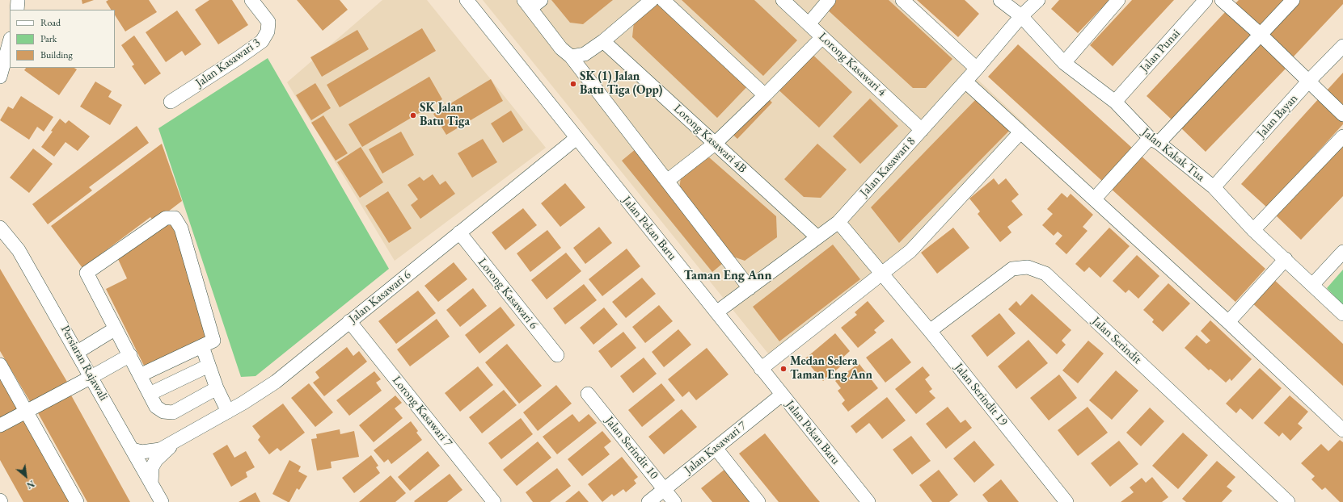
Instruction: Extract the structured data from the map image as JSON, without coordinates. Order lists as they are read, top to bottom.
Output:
{
  "streets": {
    "street": [
      "Jalan Punai",
      "Jalan Kasawari 3",
      "Lorong Kasawari 4",
      "Jalan Bayan",
      "Lorong Kasawari 4B",
      "Jalan Kakak Tua",
      "Jalan Kasawari 8",
      "Jalan Pekan Baru",
      "Lorong Kasawari 6",
      "Jalan Kasawari 6",
      "Jalan Serindit",
      "Persiaran Rajawali",
      "Jalan Serindit 19",
      "Lorong Kasawari 7",
      "Jalan Serindit 10",
      "Jalan Kasawari 7"
    ]
  },
  "crossings": [
    ["Jalan Punai", "Jalan Kakak Tua"],
    ["Lorong Kasawari 4", "Jalan Kasawari 8"],
    ["Jalan Bayan", "Jalan Kakak Tua"],
    ["Lorong Kasawari 4B", "Jalan Kasawari 8"],
    ["Jalan Kakak Tua", "Jalan Kasawari 8"],
    ["Jalan Kasawari 8", "Jalan Pekan Baru"],
    ["Jalan Kasawari 8", "Jalan Serindit 19"],
    ["Jalan Pekan Baru", "Jalan Kasawari 6"],
    ["Jalan Pekan Baru", "Jalan Kasawari 7"],
    ["Lorong Kasawari 6", "Jalan Kasawari 6"],
    ["Jalan Kasawari 6", "Lorong Kasawari 7"],
    ["Jalan Serindit", "Jalan Serindit 19"],
    ["Jalan Serindit 10", "Jalan Kasawari 7"]
  ],
  "districts": ["Taman Eng Ann"],
  "places": ["SK (1) Jalan Batu Tiga (Opp)", "SK Jalan Batu Tiga", "Medan Selera Taman Eng Ann"],
  "legend": ["Road", "Park", "Building"],
  "north": "bottom right"
}
